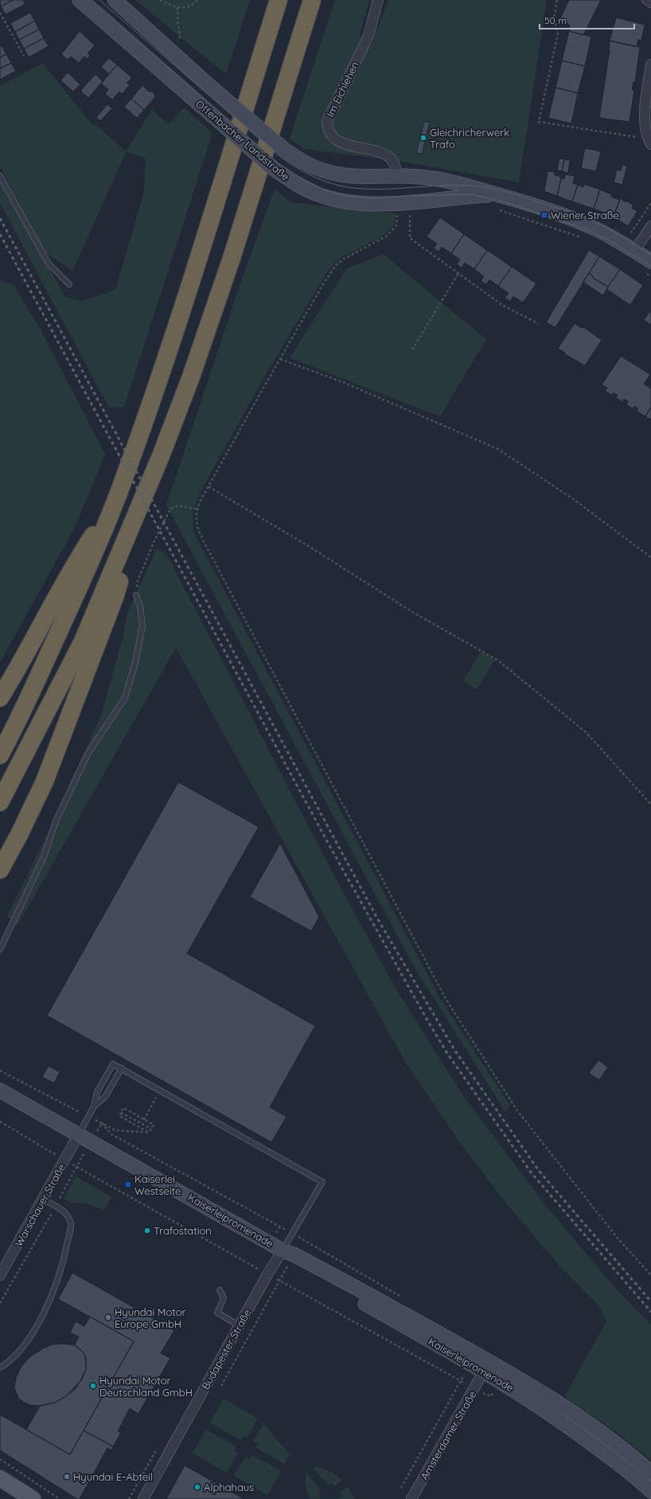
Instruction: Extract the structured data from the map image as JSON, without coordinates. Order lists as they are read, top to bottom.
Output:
{
  "streets": {
    "main road": ["Offenbacher Landstraße", "Kaiserleipromenade"],
    "street": [
      "Im Eichlehen",
      "Warschauer Straße",
      "Budapester Straße",
      "Amsterdamer Straße"
    ]
  },
  "crossings": [
    ["Im Eichlehen", "Offenbacher Landstraße"],
    ["Warschauer Straße", "Kaiserleipromenade"],
    ["Kaiserleipromenade", "Budapester Straße"],
    ["Kaiserleipromenade", "Amsterdamer Straße"]
  ],
  "places": {
    "other": [
      "Gleichricherwerk Trafo",
      "Trafostation",
      "Hyundai Motor Europe GmbH",
      "Hyundai Motor Deutschland GmbH",
      "Hyundai E-Abteil",
      "Alphahaus"
    ],
    "transit": ["Wiener Straße", "Kaiserlei Westseite"]
  },
  "scale_bar": "50 m"
}
